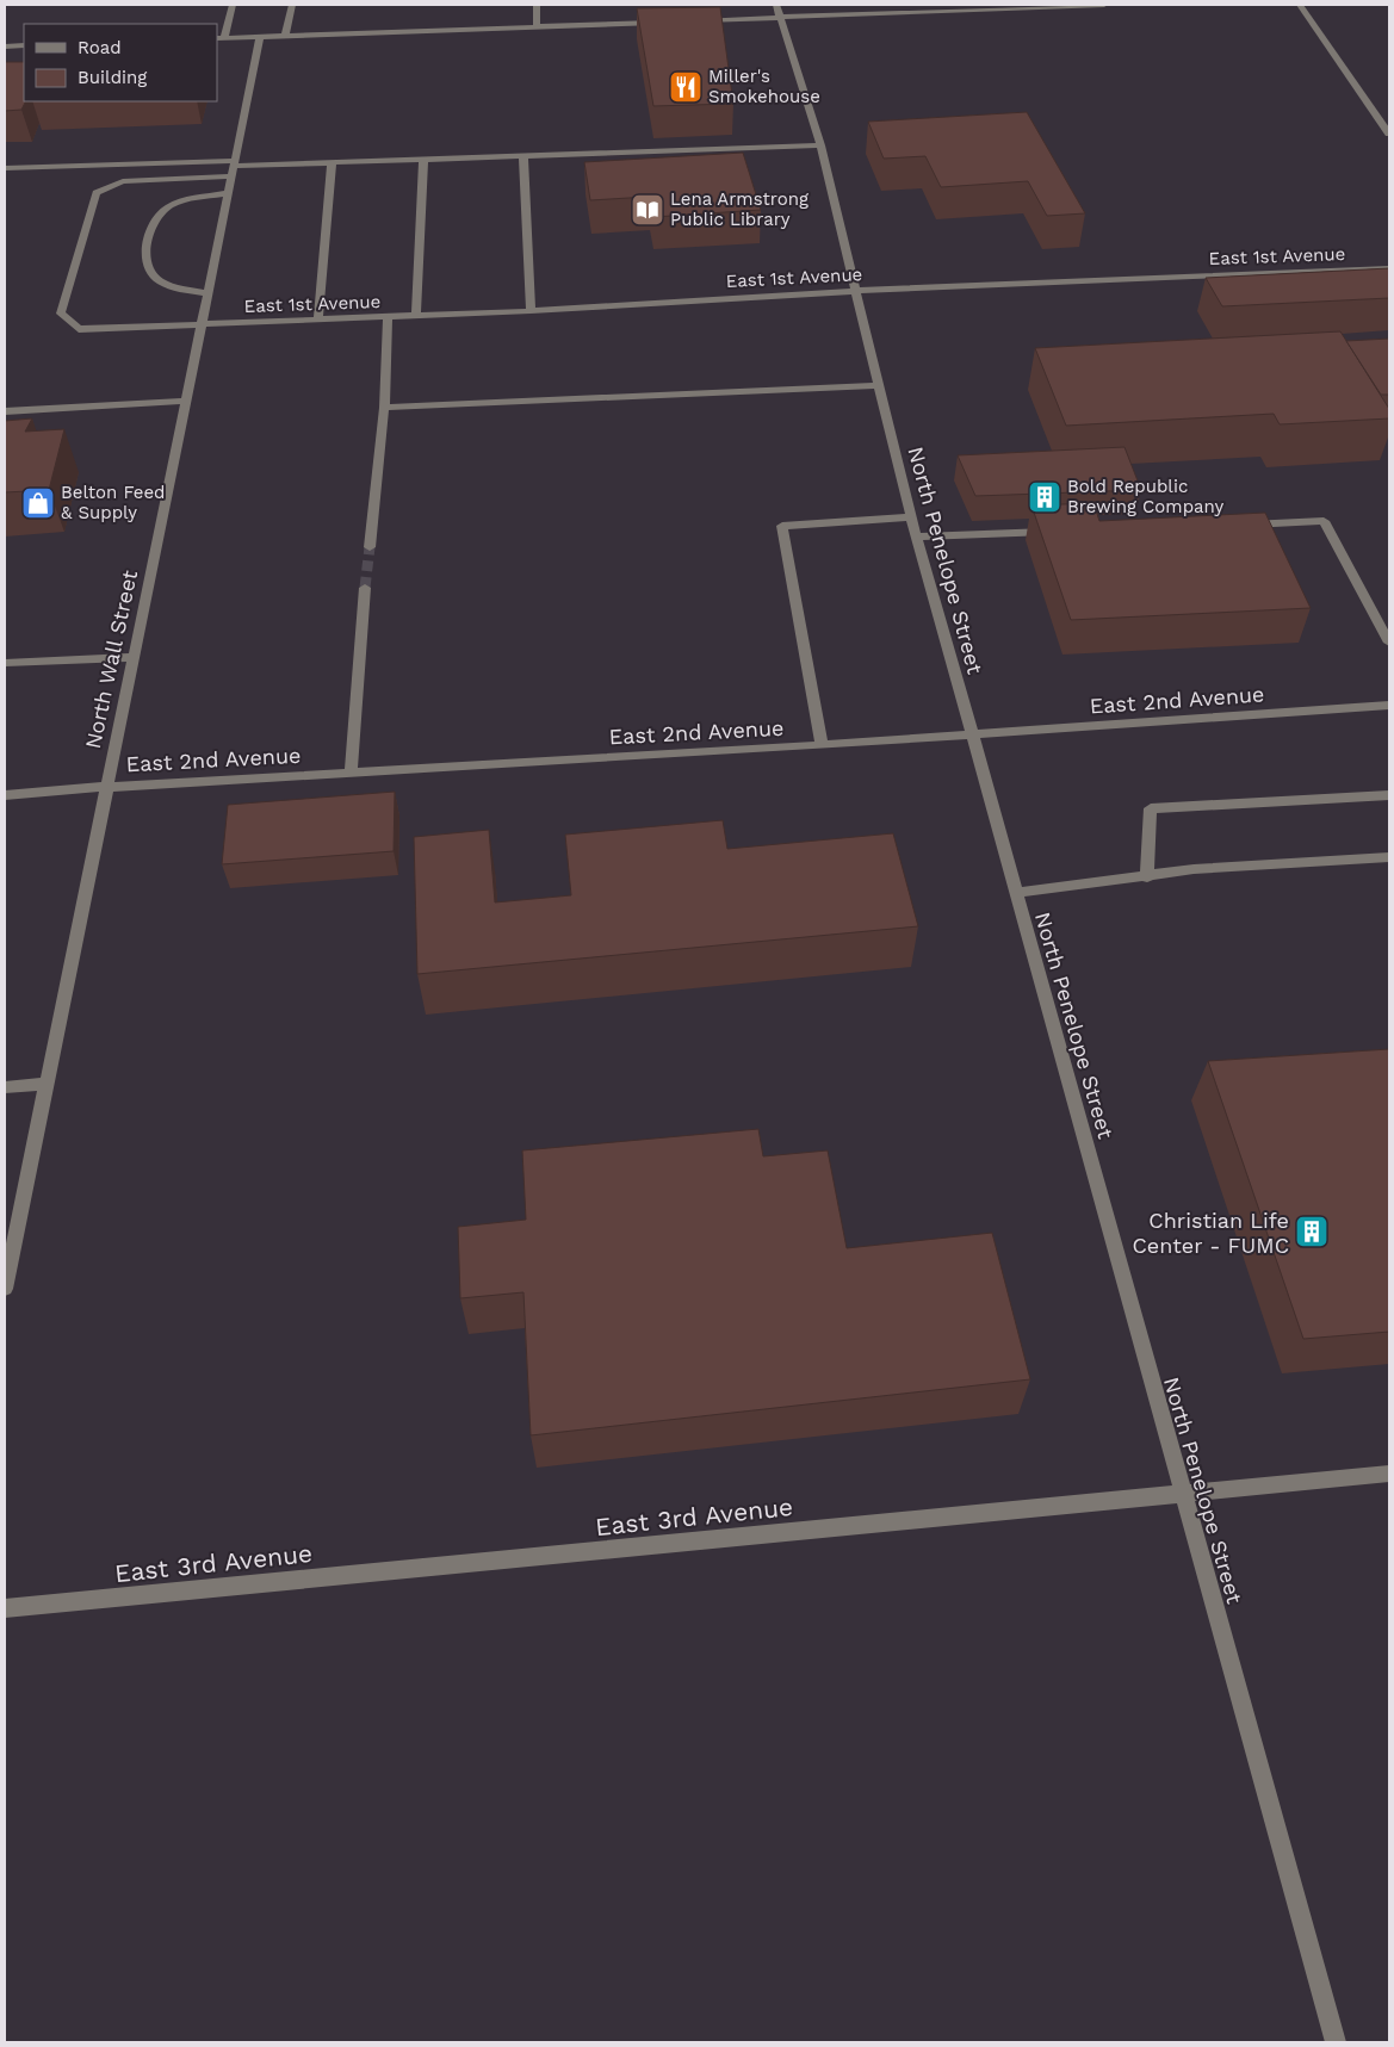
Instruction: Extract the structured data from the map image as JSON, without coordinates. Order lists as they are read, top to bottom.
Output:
{
  "streets": {
    "street": [
      "East 1st Avenue",
      "North Penelope Street",
      "North Wall Street",
      "East 2nd Avenue",
      "East 3rd Avenue"
    ]
  },
  "crossings": [
    ["East 1st Avenue", "North Penelope Street"],
    ["East 1st Avenue", "North Wall Street"],
    ["North Penelope Street", "East 2nd Avenue"],
    ["North Penelope Street", "East 3rd Avenue"],
    ["North Wall Street", "East 2nd Avenue"]
  ],
  "places": {
    "restaurant": ["Miller's Smokehouse"],
    "library": ["Lena Armstrong Public Library"],
    "building": ["Bold Republic Brewing Company", "Christian Life Center - FUMC"],
    "shop": ["Belton Feed & Supply"]
  },
  "legend": ["Road", "Building"]
}
